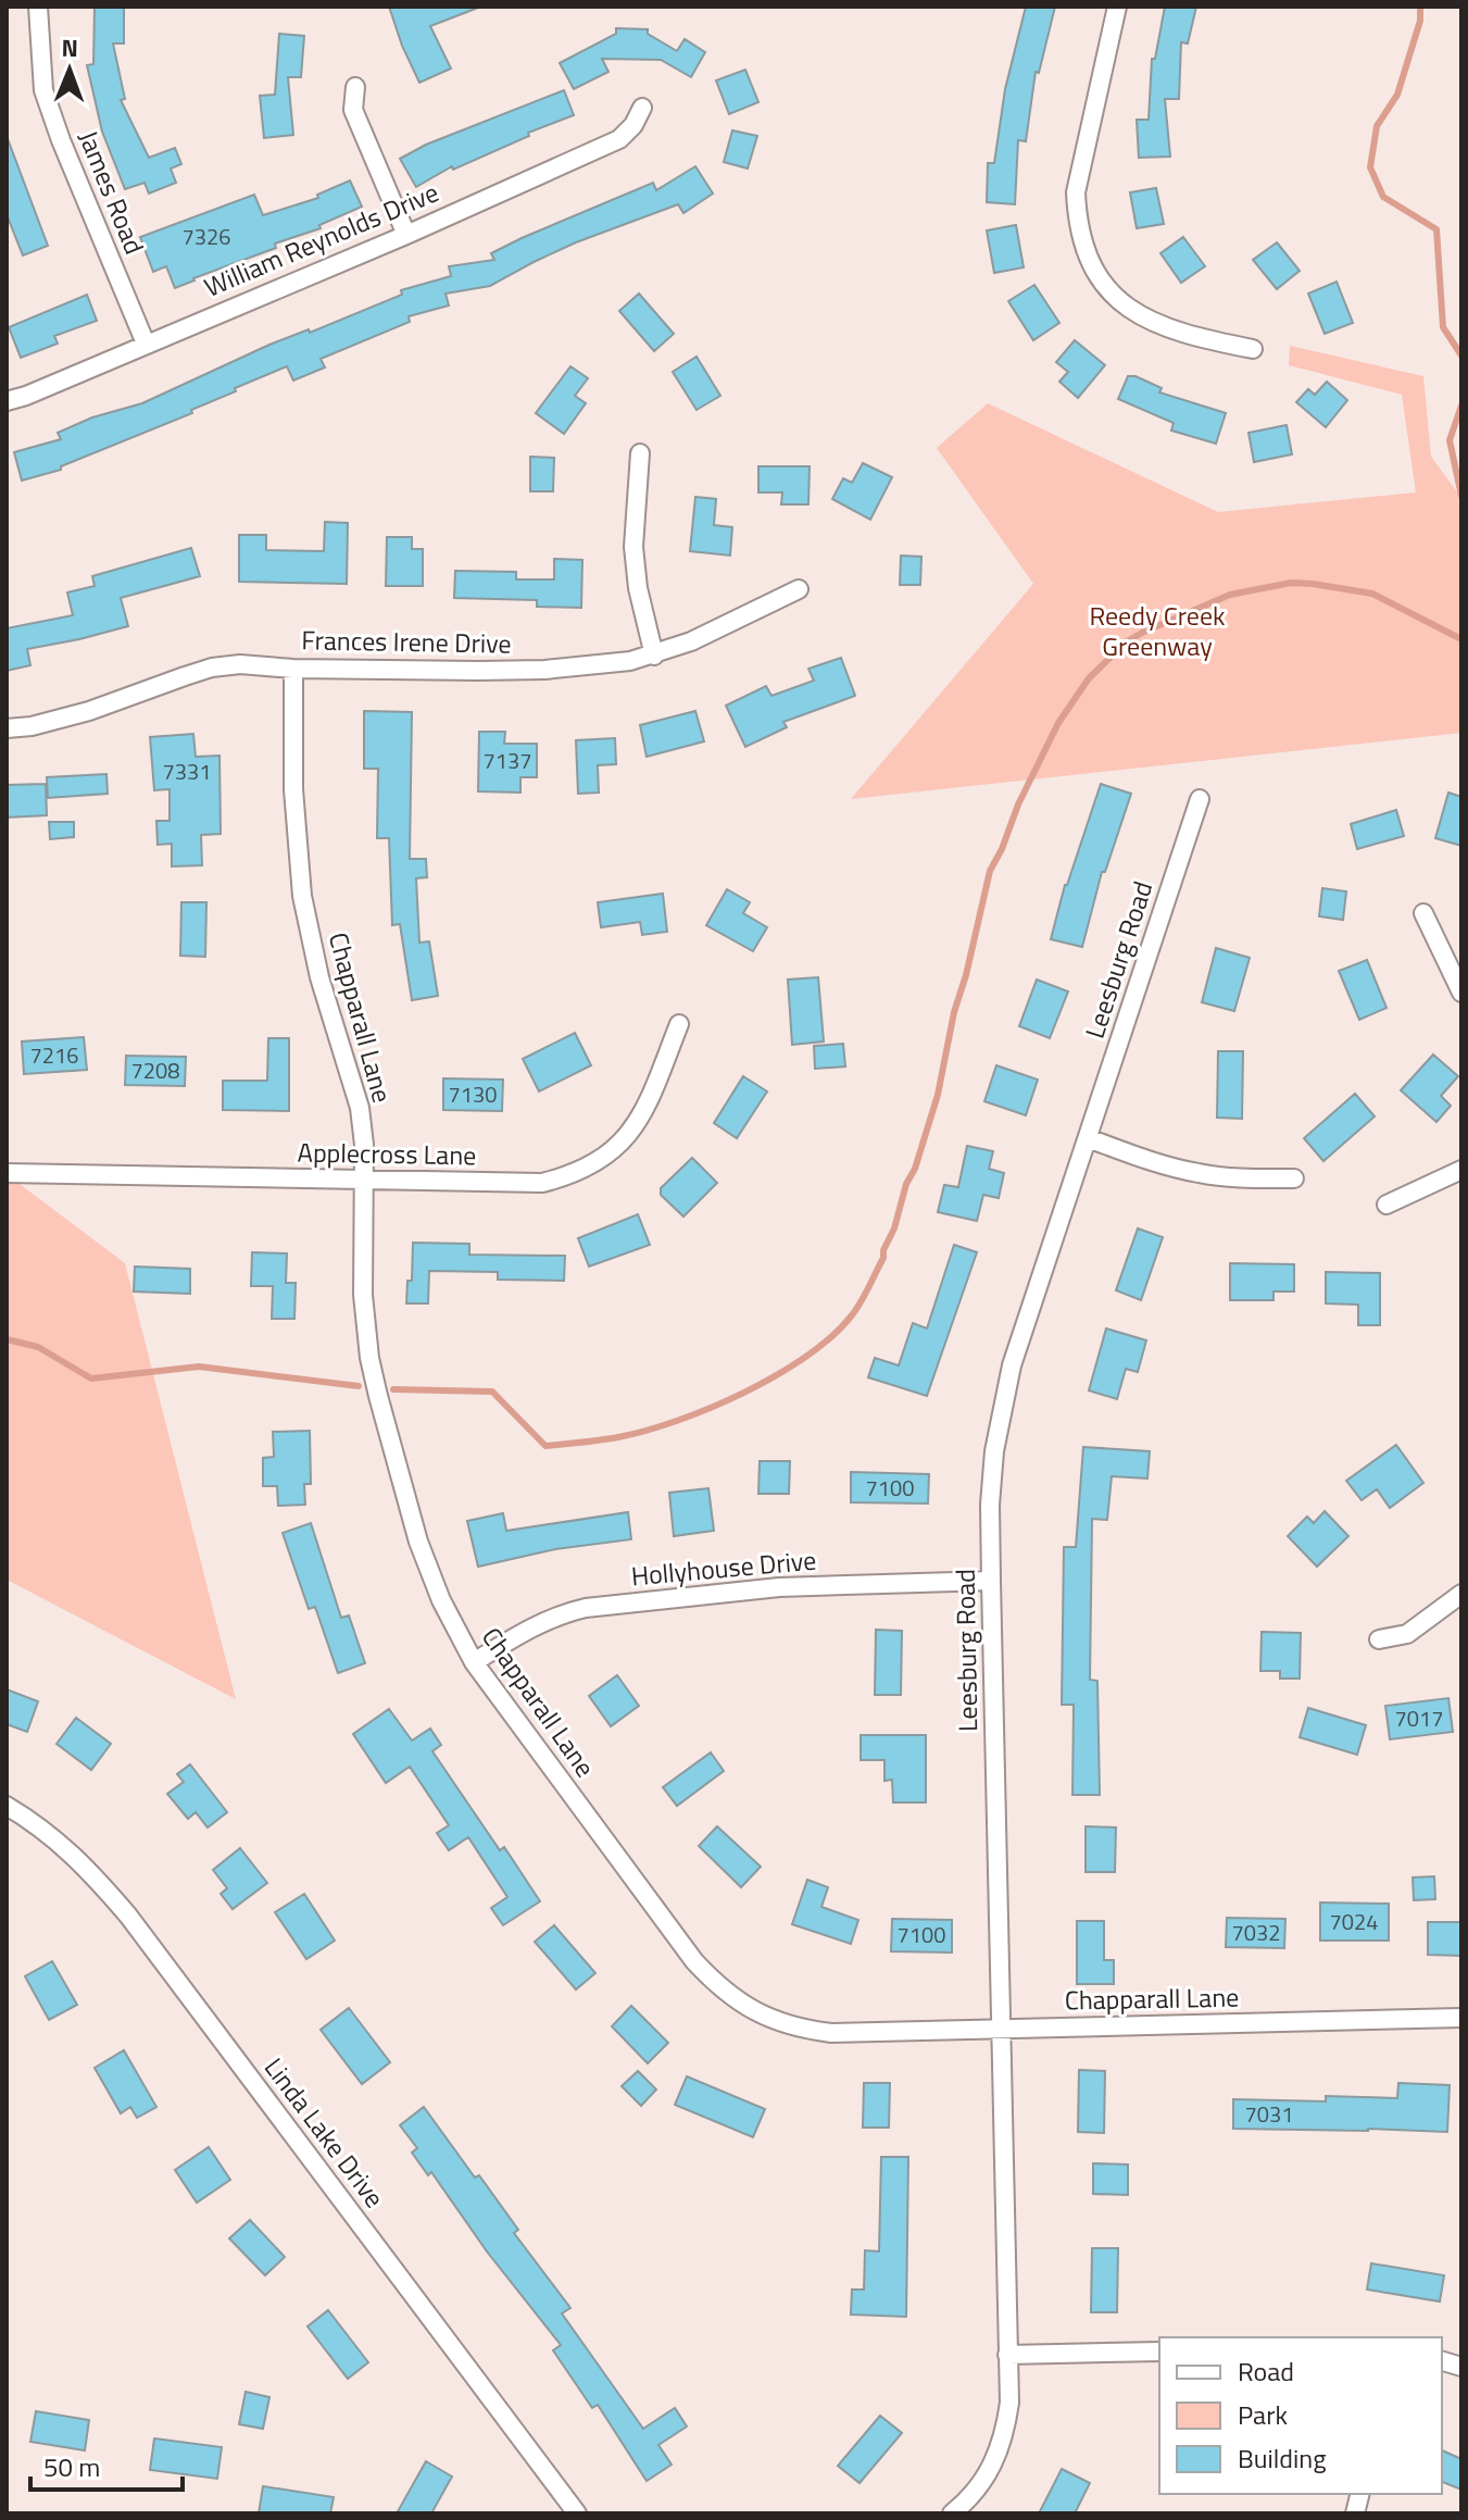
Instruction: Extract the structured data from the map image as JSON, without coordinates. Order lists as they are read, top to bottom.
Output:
{
  "streets": {
    "street": [
      "James Road",
      "William Reynolds Drive",
      "Frances Irene Drive",
      "Leesburg Road",
      "Chapparall Lane",
      "Applecross Lane",
      "Hollyhouse Drive",
      "Linda Lake Drive"
    ]
  },
  "crossings": [
    ["James Road", "William Reynolds Drive"],
    ["Frances Irene Drive", "Chapparall Lane"],
    ["Leesburg Road", "Chapparall Lane"],
    ["Leesburg Road", "Hollyhouse Drive"],
    ["Chapparall Lane", "Applecross Lane"],
    ["Chapparall Lane", "Hollyhouse Drive"]
  ],
  "parks": ["Reedy Creek Greenway"],
  "house_numbers": [
    "7326",
    "7137",
    "7331",
    "7216",
    "7208",
    "7130",
    "7100",
    "7017",
    "7024",
    "7032",
    "7100",
    "7031"
  ],
  "legend": ["Road", "Park", "Building"],
  "scale_bar": "50 m",
  "north": "top"
}
